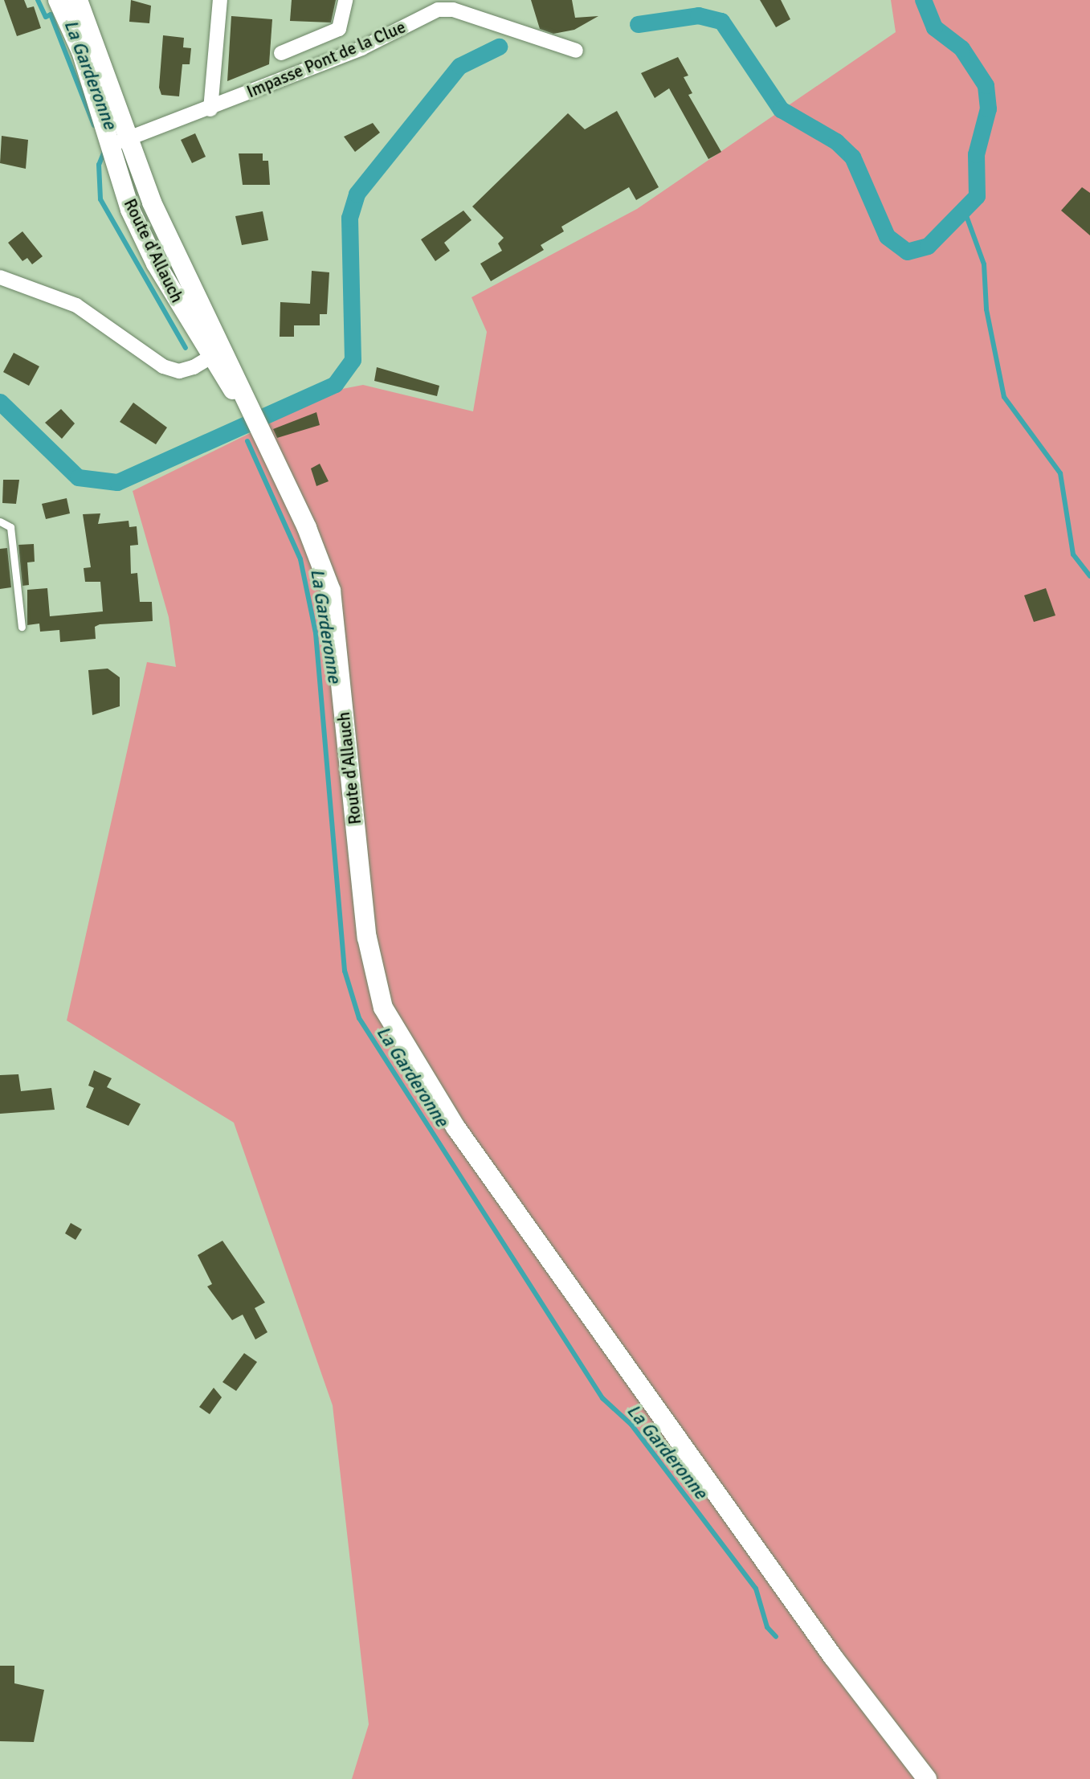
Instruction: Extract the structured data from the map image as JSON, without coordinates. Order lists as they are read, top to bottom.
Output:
{
  "streets": {
    "main road": ["Route d'Allauch"],
    "street": ["Impasse Pont de la Clue"]
  },
  "crossings": [
    ["Impasse Pont de la Clue", "Route d'Allauch"]
  ],
  "water": ["La Garderonne"]
}
